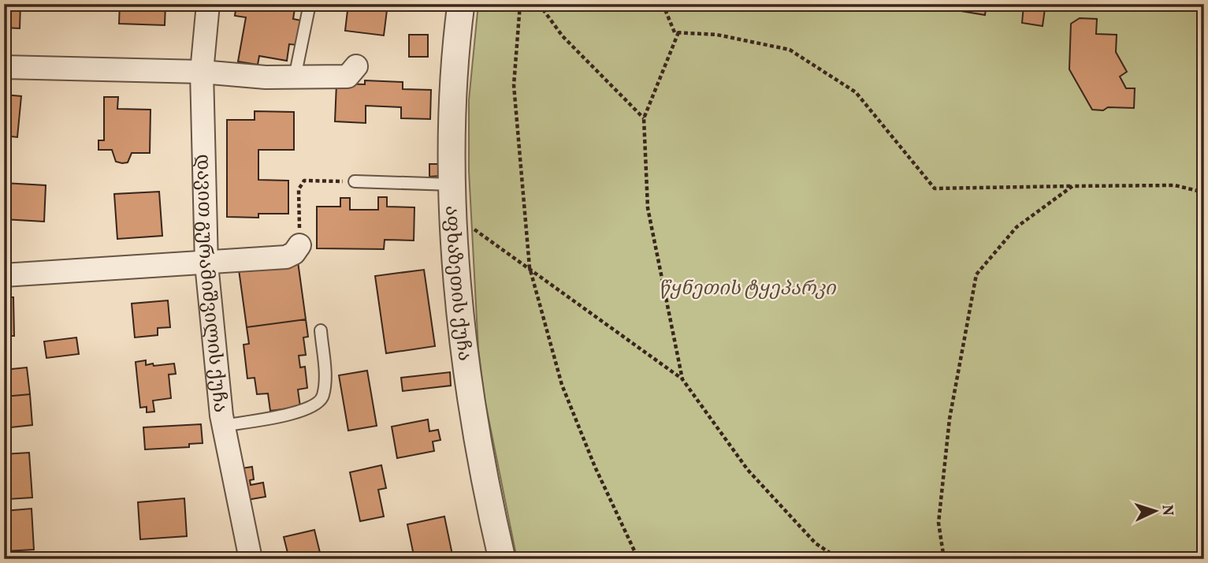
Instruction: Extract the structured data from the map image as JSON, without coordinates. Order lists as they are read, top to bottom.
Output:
{
  "streets": {
    "street": ["დავით გურამიშვილის ქუჩა", "აფხაზეთის ქუჩა"]
  },
  "parks": ["წყნეთის ტყეპარკი"],
  "north": "right"
}
